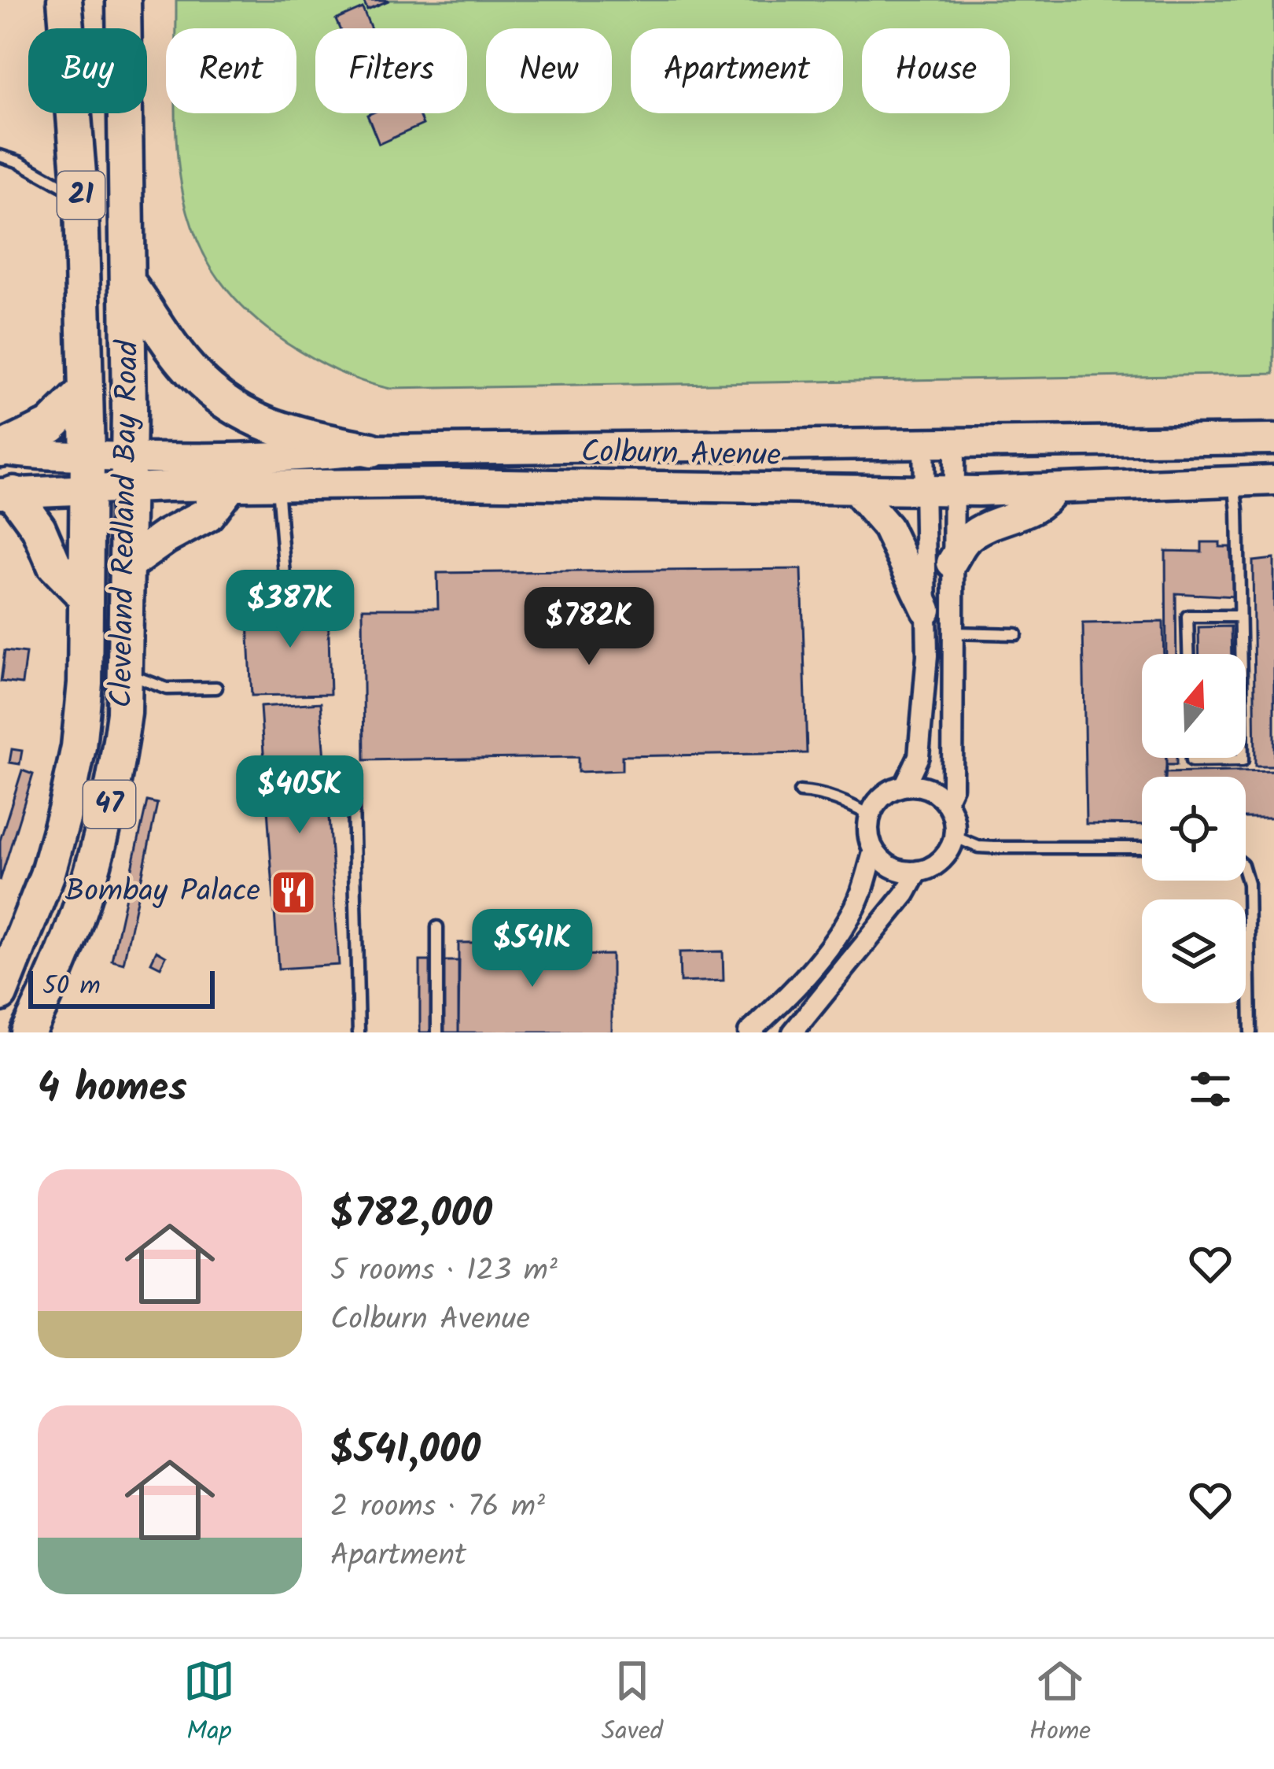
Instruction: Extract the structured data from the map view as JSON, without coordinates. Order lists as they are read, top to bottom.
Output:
{
  "streets": {
    "highway": ["21", "Cleveland Redland Bay Road", "47"],
    "main road": ["Colburn Avenue"]
  },
  "crossings": [
    ["Colburn Avenue", "Cleveland Redland Bay Road"]
  ],
  "places": {
    "restaurant": ["Bombay Palace"]
  },
  "scale_bar": "50 m",
  "north": "top",
  "page": {
    "chip": [
      "Buy",
      "Rent",
      "Filters",
      "New",
      "Apartment",
      "House"
    ],
    "price": [
      "$387K",
      "$782K",
      "$405K",
      "$541K"
    ],
    "scale": "50 m",
    "heading": "4 homes",
    "list": [
      {
        "name": "$782,000",
        "note": "5 rooms · 123 m² · Colburn Avenue"
      },
      {
        "name": "$541,000",
        "note": "2 rooms · 76 m² · Apartment"
      }
    ],
    "tabs": ["Map", "Saved", "Home"]
  }
}
